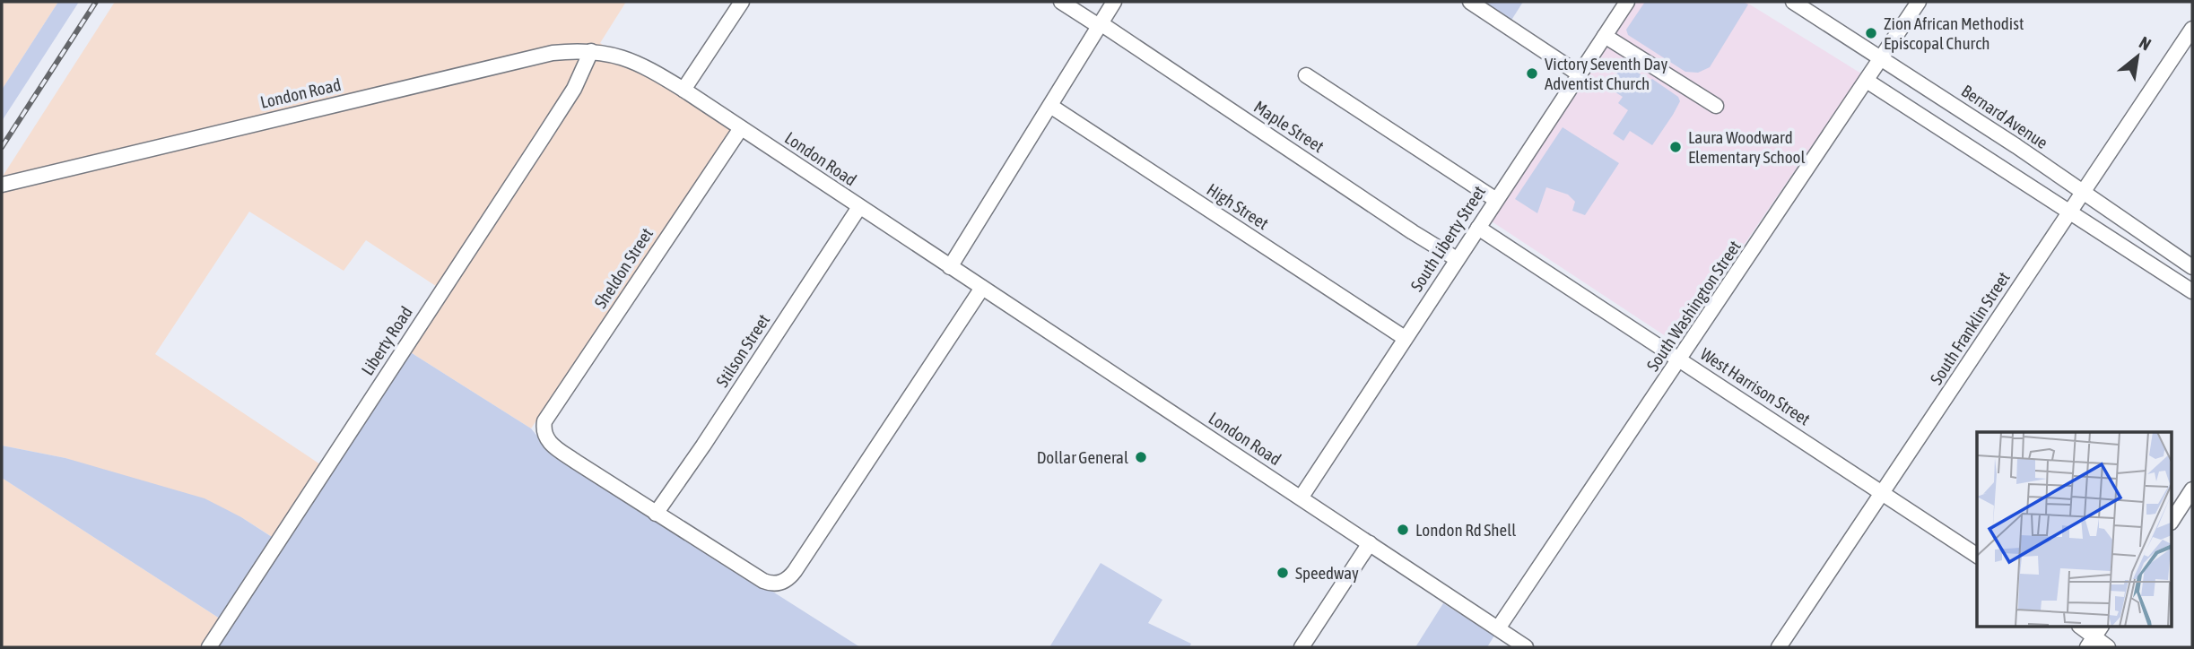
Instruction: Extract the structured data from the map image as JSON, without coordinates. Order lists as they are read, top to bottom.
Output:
{
  "streets": {
    "street": [
      "London Road",
      "Bernard Avenue",
      "Maple Street",
      "High Street",
      "South Liberty Street",
      "Sheldon Street",
      "South Washington Street",
      "South Franklin Street",
      "Liberty Road",
      "Stilson Street",
      "West Harrison Street"
    ]
  },
  "crossings": [
    ["London Road", "South Liberty Street"],
    ["London Road", "Sheldon Street"],
    ["London Road", "South Washington Street"],
    ["London Road", "Liberty Road"],
    ["London Road", "Stilson Street"],
    ["Bernard Avenue", "South Washington Street"],
    ["Bernard Avenue", "South Franklin Street"],
    ["Maple Street", "South Liberty Street"],
    ["High Street", "South Liberty Street"],
    ["South Liberty Street", "West Harrison Street"],
    ["Sheldon Street", "Stilson Street"],
    ["South Washington Street", "West Harrison Street"],
    ["South Franklin Street", "West Harrison Street"]
  ],
  "places": [
    "Zion African Methodist Episcopal Church",
    "Victory Seventh Day Adventist Church",
    "Laura Woodward Elementary School",
    "Dollar General",
    "London Rd Shell",
    "Speedway"
  ],
  "north": "top right"
}
